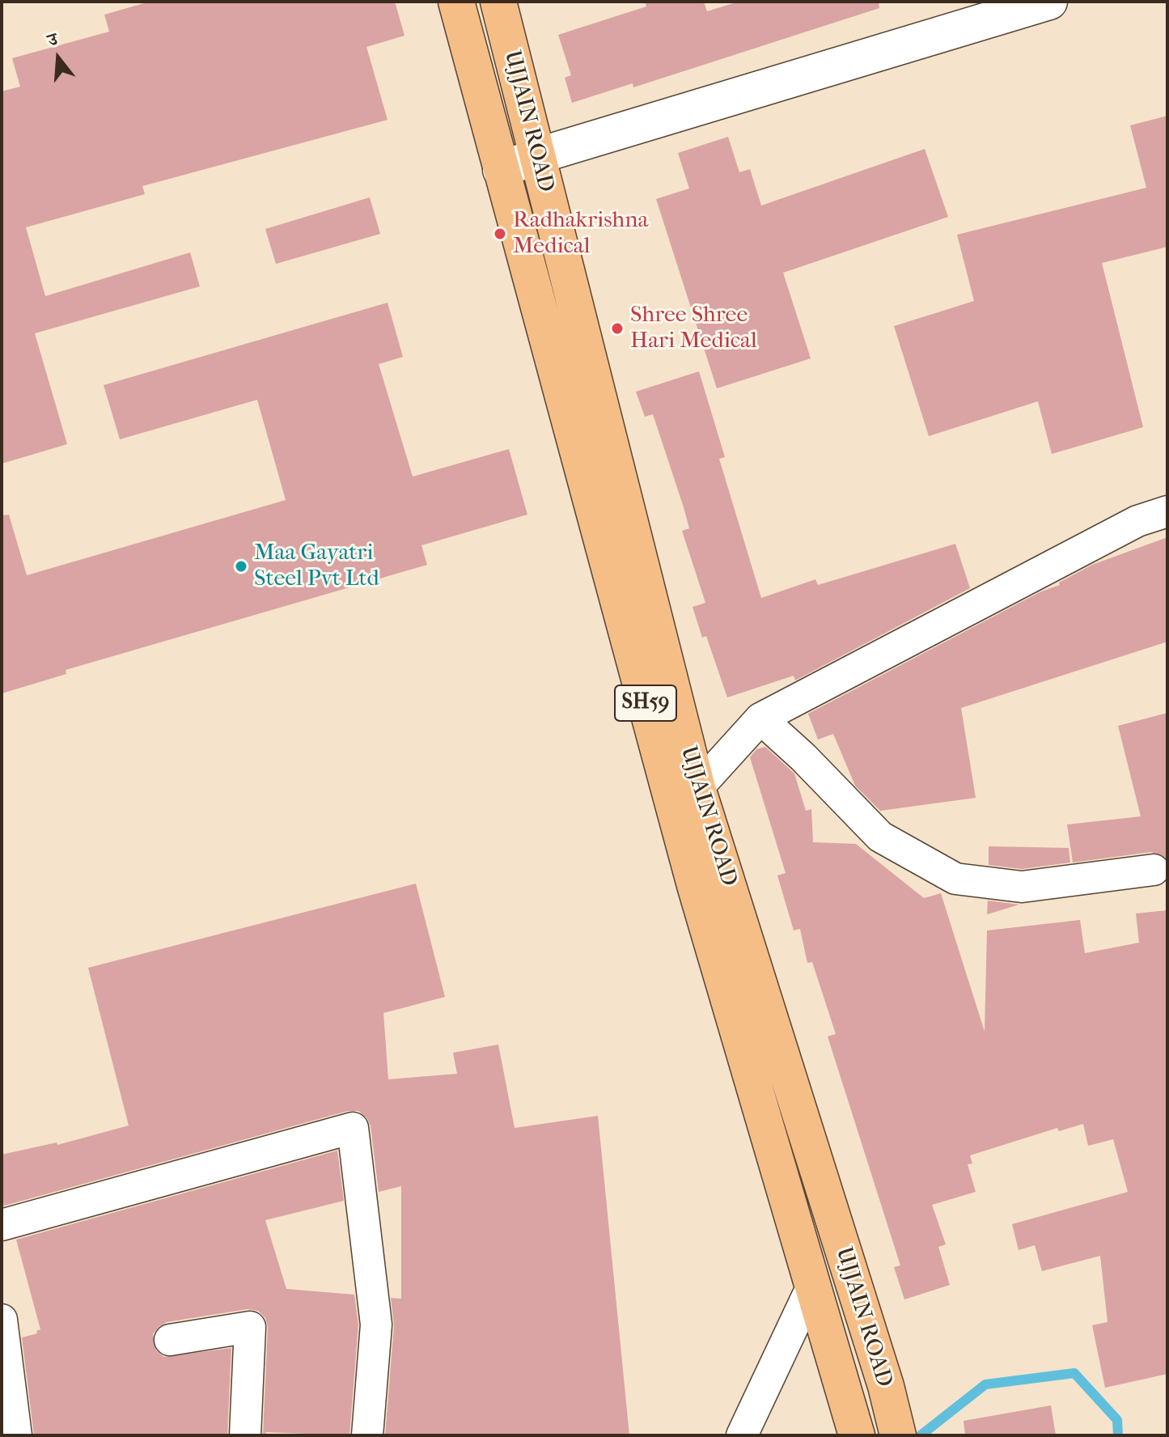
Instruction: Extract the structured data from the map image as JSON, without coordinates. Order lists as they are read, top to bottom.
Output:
{
  "streets": {
    "main road": ["UJJAIN ROAD", "SH59"]
  },
  "places": ["Radhakrishna Medical", "Shree Shree Hari Medical", "Maa Gayatri Steel Pvt Ltd"],
  "north": "top"
}
